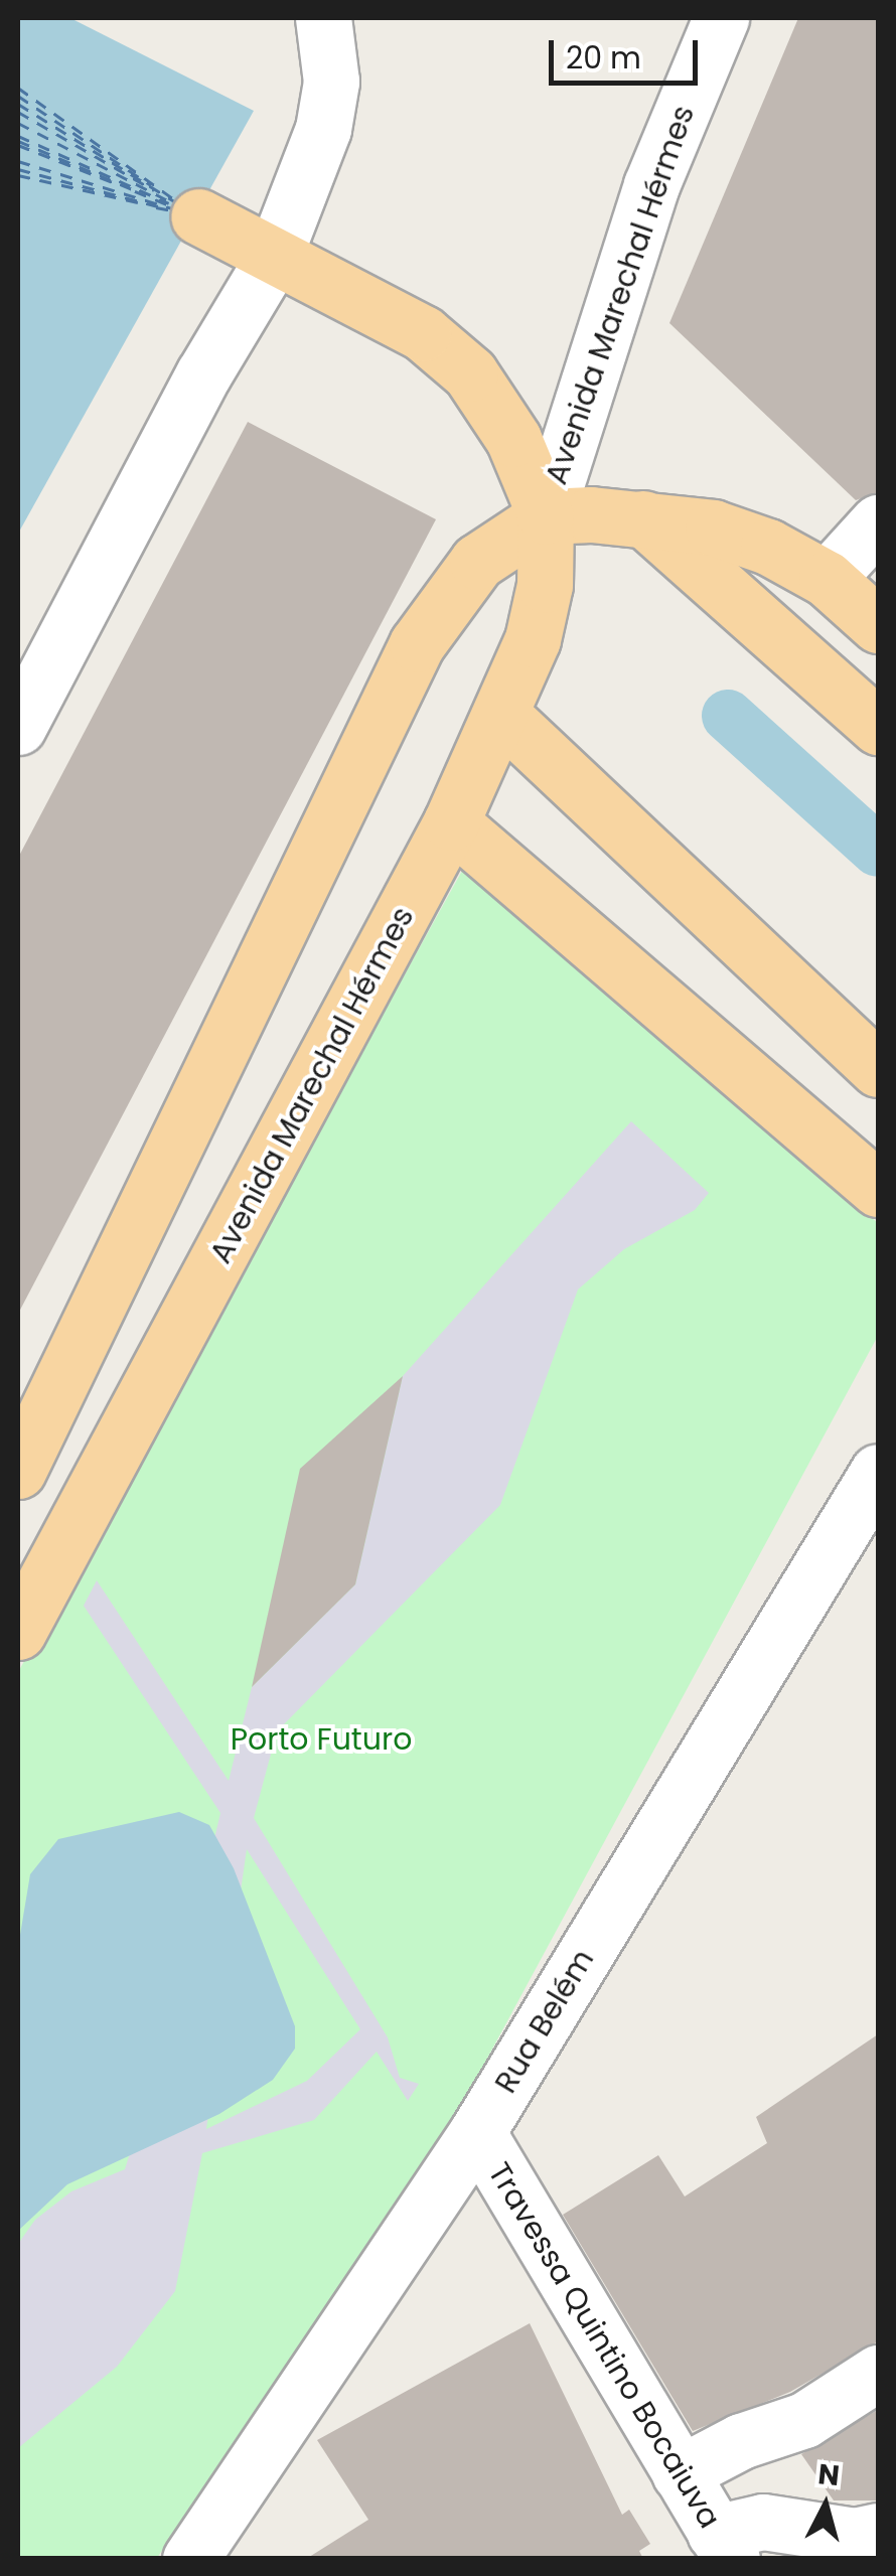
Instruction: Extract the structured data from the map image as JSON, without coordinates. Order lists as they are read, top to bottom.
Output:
{
  "streets": {
    "main road": ["Avenida Marechal Hérmes"],
    "street": ["Rua Belém", "Travessa Quintino Bocaiuva"]
  },
  "crossings": [
    ["Rua Belém", "Travessa Quintino Bocaiuva"]
  ],
  "parks": ["Porto Futuro"],
  "scale_bar": "20 m",
  "north": "top"
}
